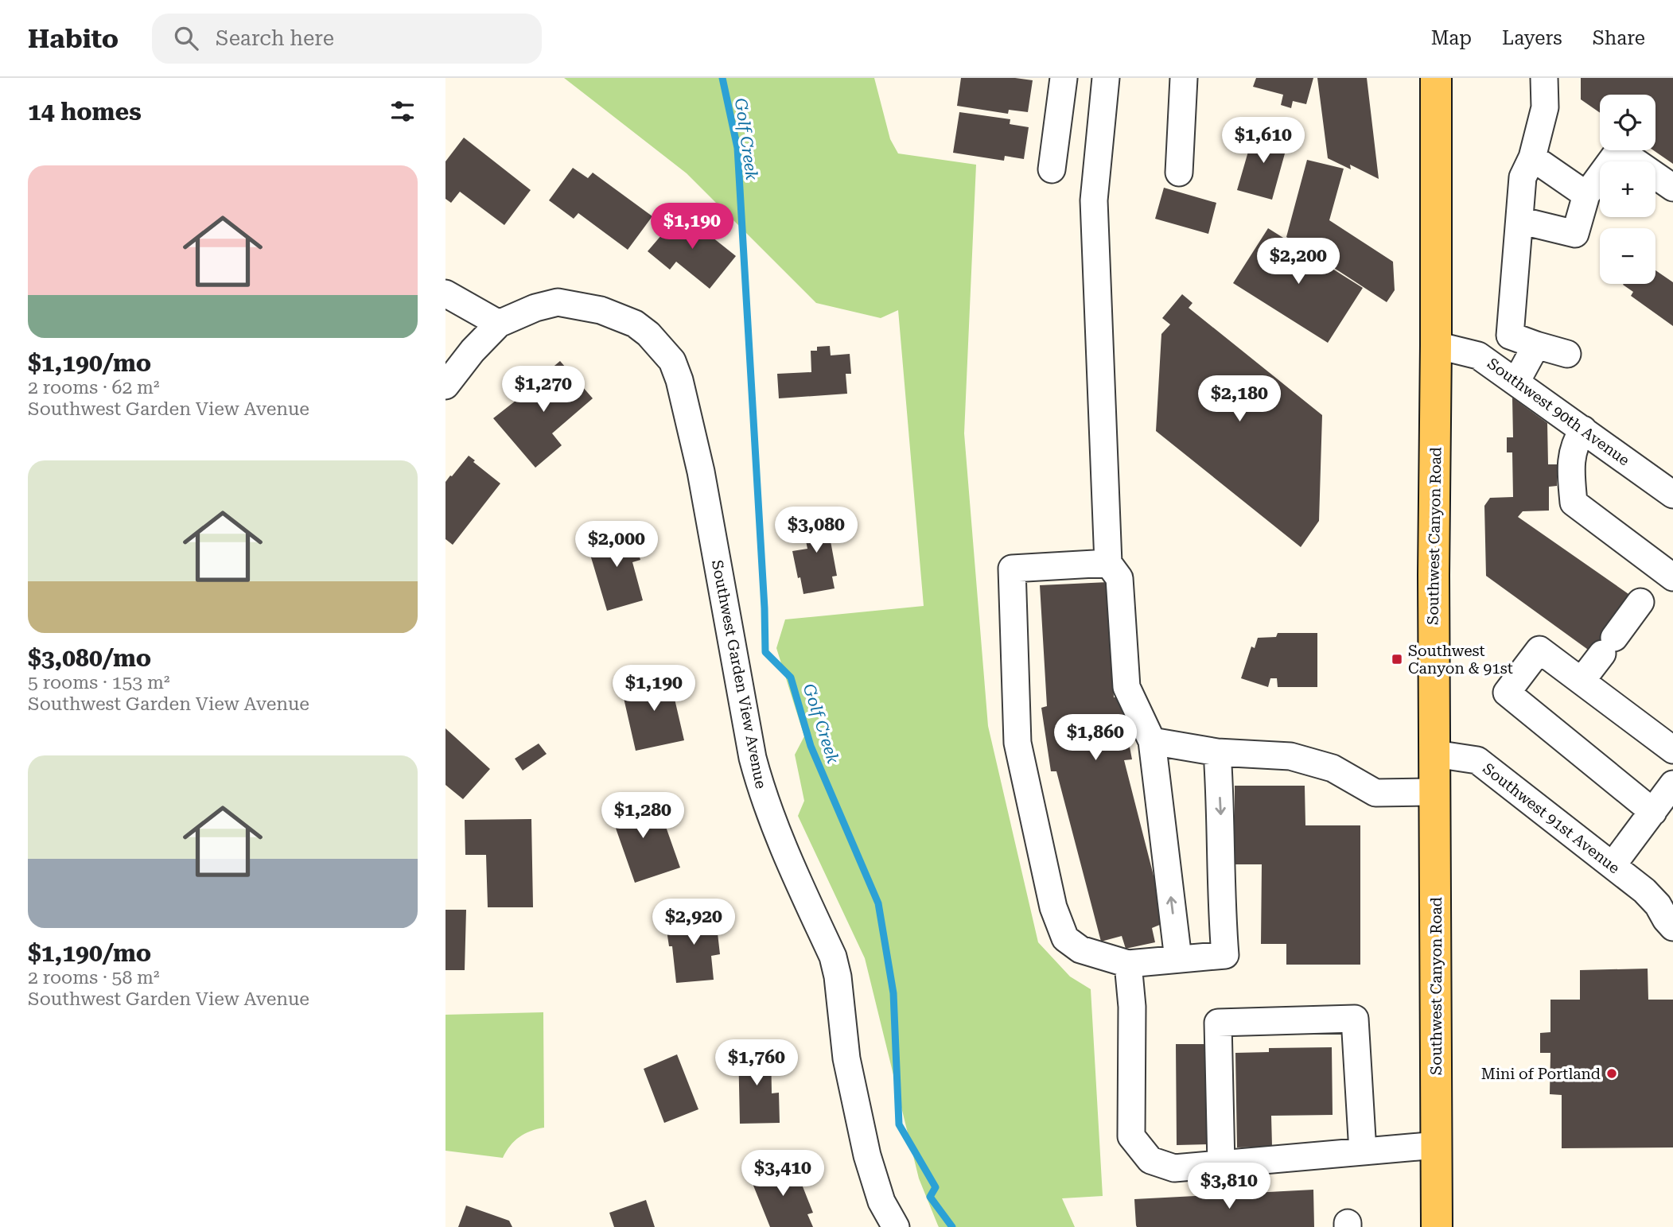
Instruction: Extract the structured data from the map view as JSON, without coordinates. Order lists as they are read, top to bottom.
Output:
{
  "streets": {
    "main road": ["Southwest Canyon Road"],
    "street": ["Southwest 90th Avenue", "Southwest Garden View Avenue", "Southwest 91st Avenue"]
  },
  "crossings": [
    ["Southwest 90th Avenue", "Southwest Canyon Road"],
    ["Southwest Canyon Road", "Southwest 91st Avenue"]
  ],
  "water": ["Golf Creek"],
  "places": {
    "transit": ["Southwest Canyon & 91st"],
    "other": ["Mini of Portland"]
  },
  "page": {
    "header": "Habito",
    "search": "Search here",
    "nav": ["Map", "Layers", "Share"],
    "heading": "14 homes",
    "map_buttons": ["+", "−"],
    "price": [
      "$1,610",
      "$1,190",
      "$2,200",
      "$1,270",
      "$2,180",
      "$3,080",
      "$2,000",
      "$1,190",
      "$1,860",
      "$1,280",
      "$2,920",
      "$1,760",
      "$3,410",
      "$3,810"
    ],
    "list": [
      {
        "name": "$1,190/mo",
        "note": "2 rooms · 62 m² · Southwest Garden View Avenue"
      },
      {
        "name": "$3,080/mo",
        "note": "5 rooms · 153 m² · Southwest Garden View Avenue"
      },
      {
        "name": "$1,190/mo",
        "note": "2 rooms · 58 m² · Southwest Garden View Avenue"
      }
    ]
  }
}
